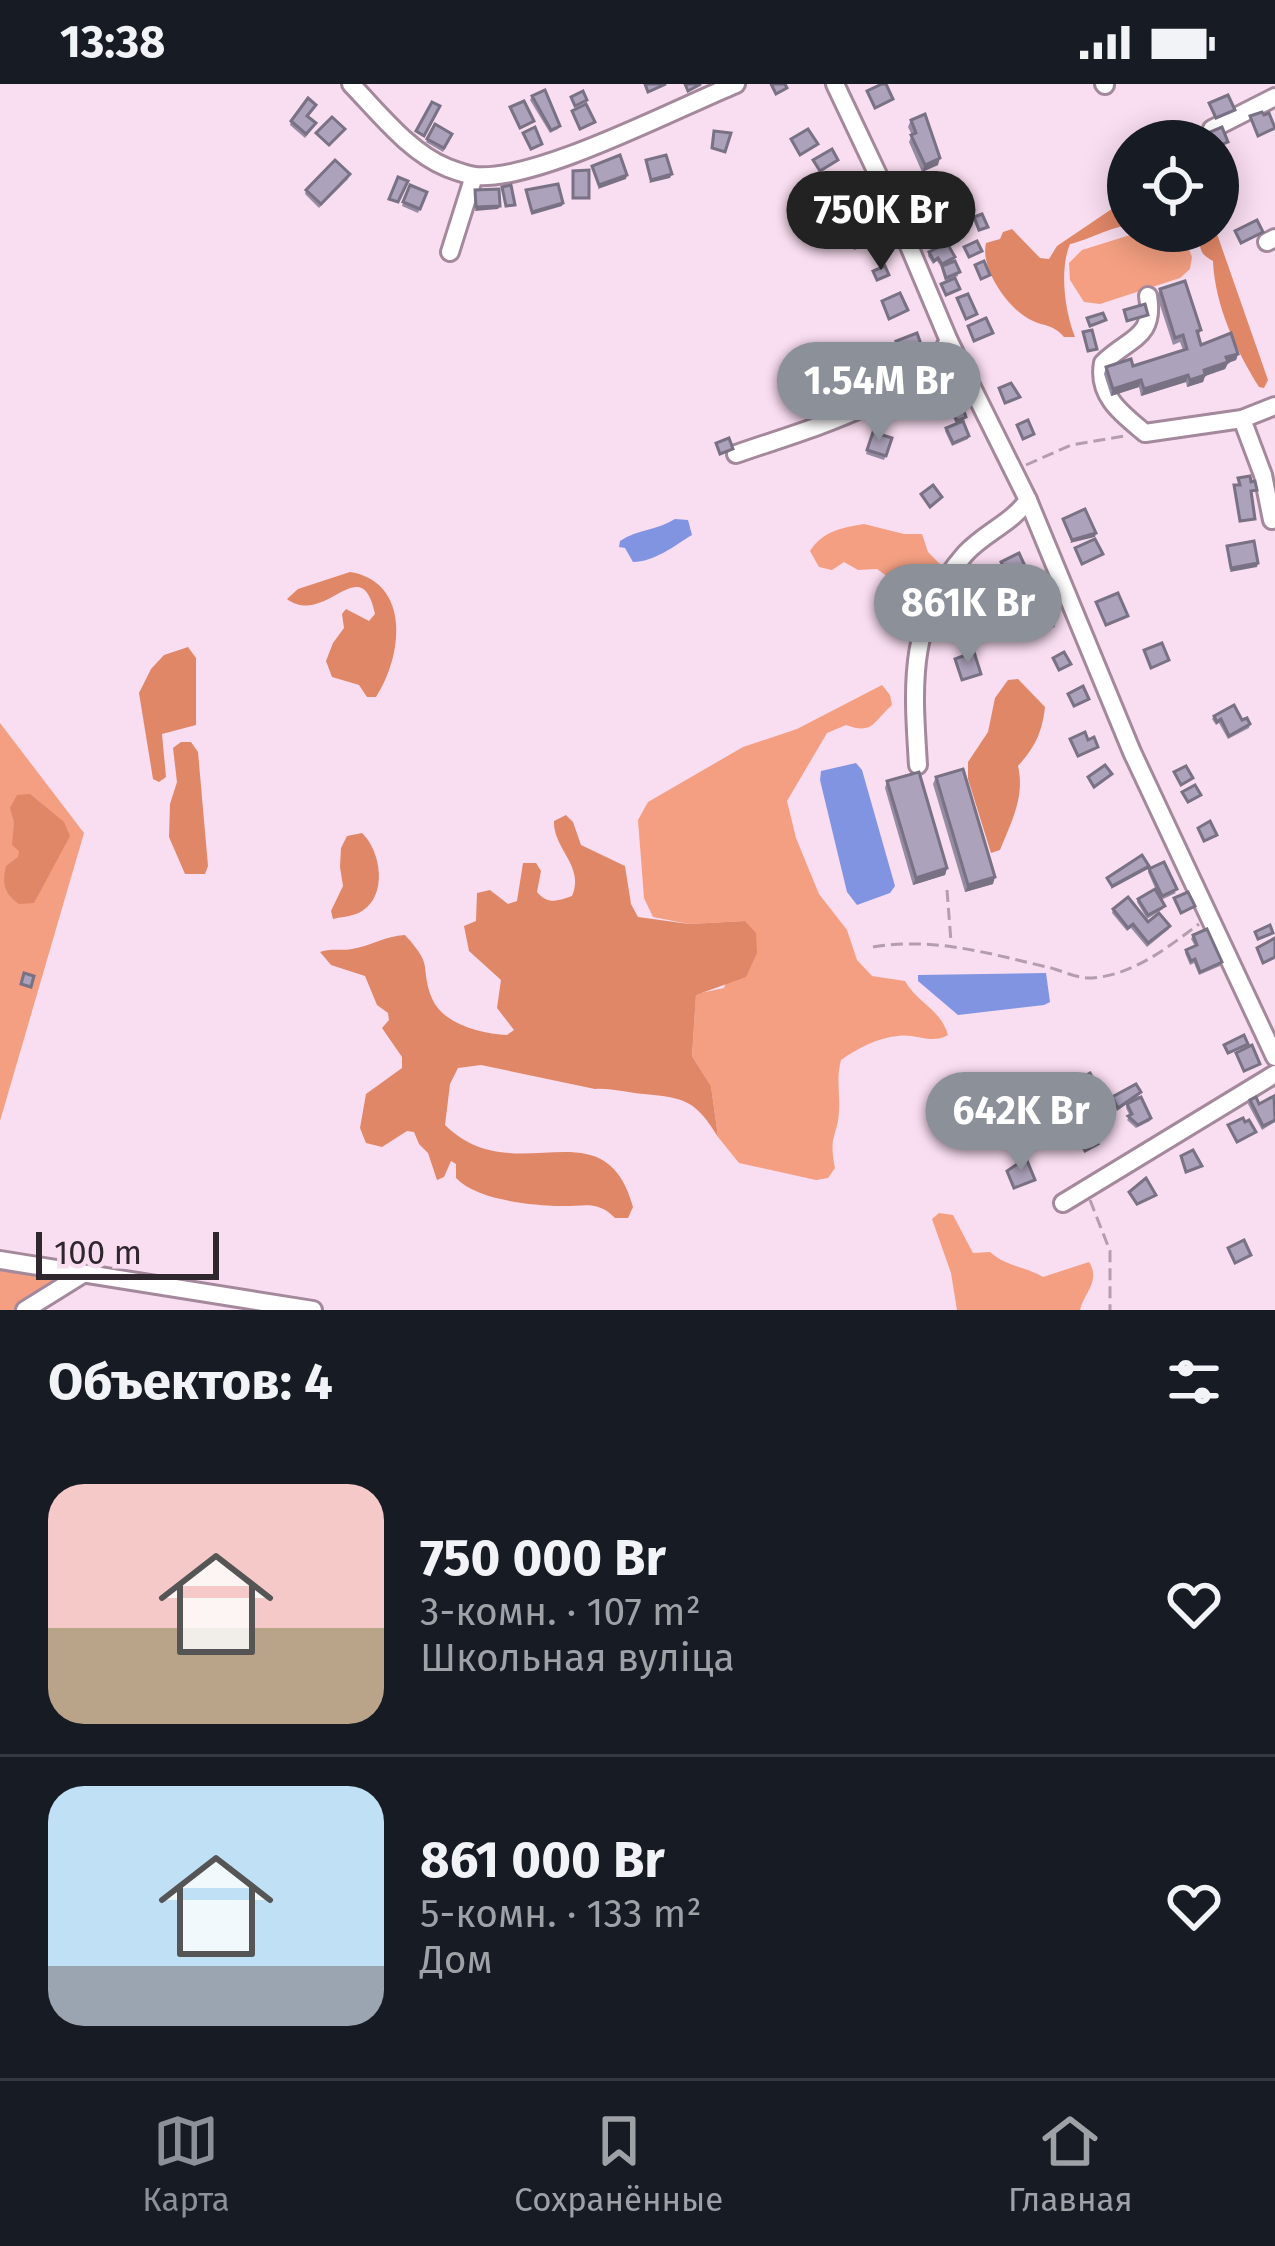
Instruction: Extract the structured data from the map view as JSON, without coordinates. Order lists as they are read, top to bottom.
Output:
{
  "scale_bar": "100 m",
  "page": {
    "status": "13:38",
    "price": [
      "750K Br",
      "1.54M Br",
      "861K Br",
      "642K Br"
    ],
    "scale": "100 m",
    "heading": "Объектов: 4",
    "list": [
      {
        "name": "750 000 Br",
        "note": "3-комн. · 107 m² · Школьная вуліца"
      },
      {
        "name": "861 000 Br",
        "note": "5-комн. · 133 m² · Дом"
      }
    ],
    "tabs": ["Карта", "Сохранённые", "Главная"]
  }
}
